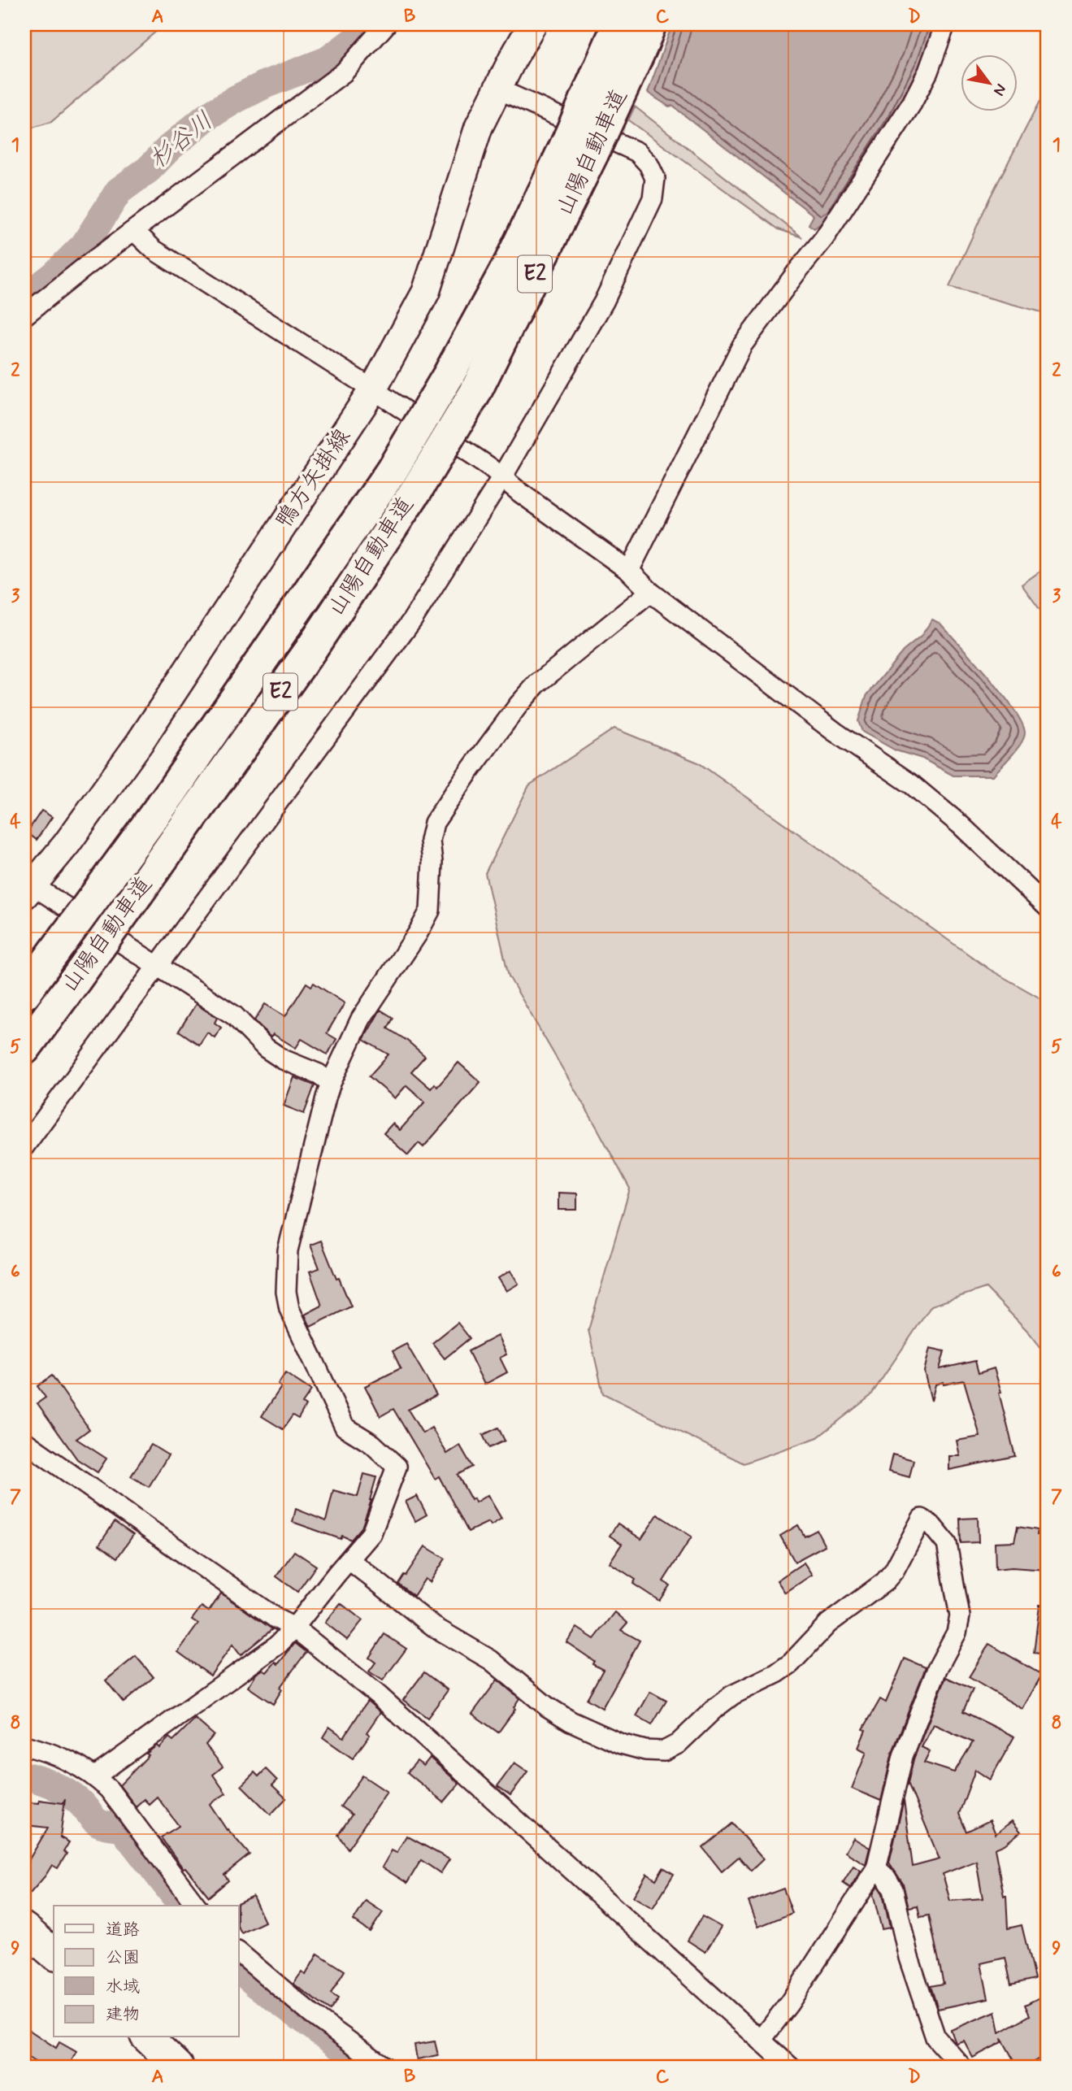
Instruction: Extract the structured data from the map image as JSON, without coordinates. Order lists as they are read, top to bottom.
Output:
{
  "streets": {
    "highway": ["山陽自動車道", "E2"],
    "main road": ["鴨方矢掛線"]
  },
  "water": ["杉谷川"],
  "legend": [
    "道路",
    "公園",
    "水域",
    "建物"
  ],
  "north": "bottom right",
  "grid": {
    "columns": [
      "A",
      "B",
      "C",
      "D"
    ],
    "rows": [
      "1",
      "2",
      "3",
      "4",
      "5",
      "6",
      "7",
      "8",
      "9"
    ]
  }
}
